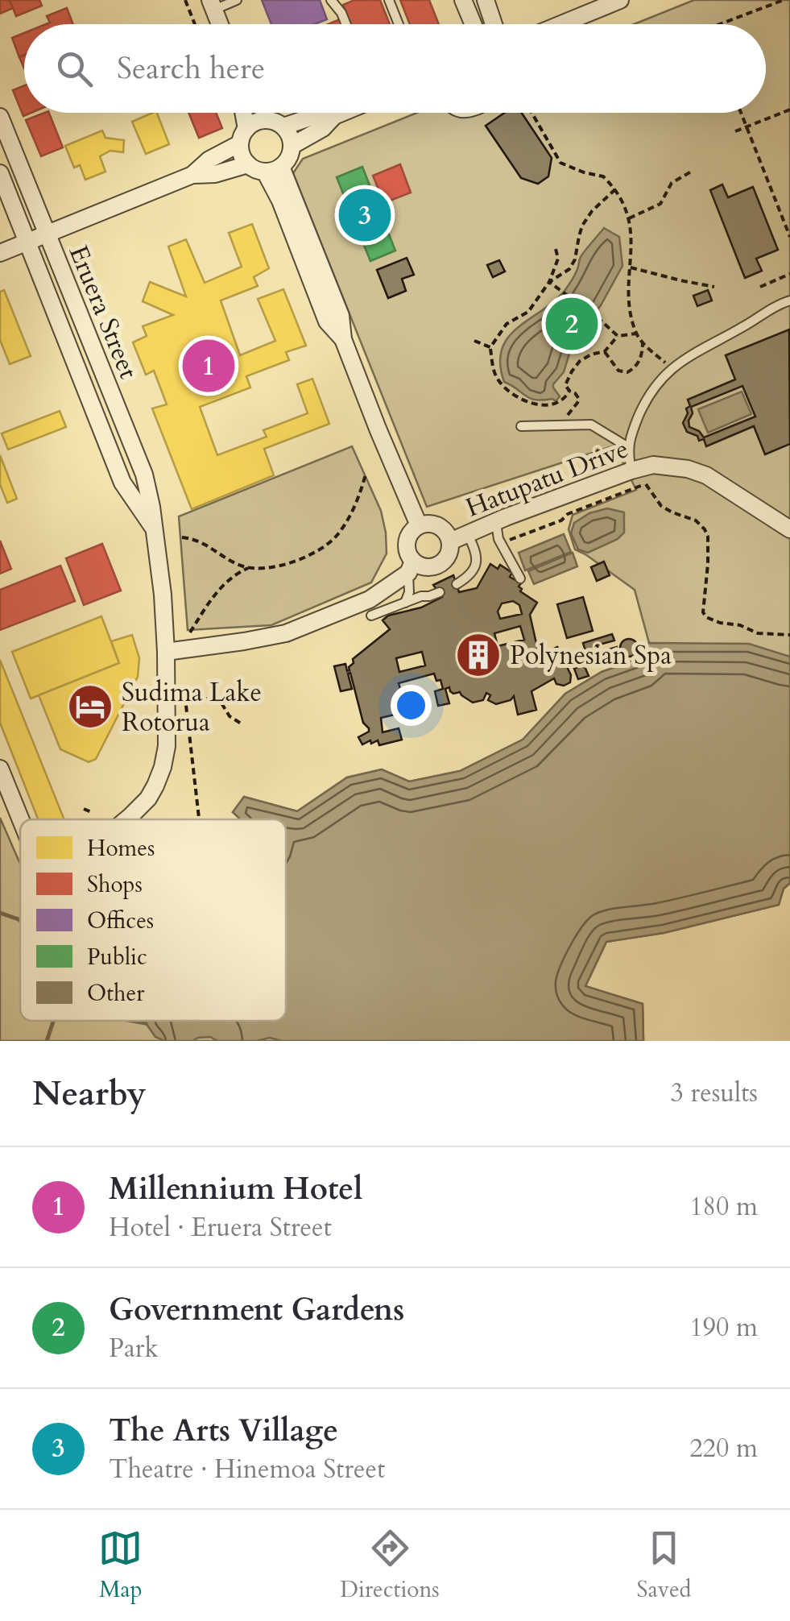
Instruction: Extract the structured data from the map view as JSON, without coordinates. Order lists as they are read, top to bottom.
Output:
{
  "streets": {
    "street": ["Eruera Street", "Hatupatu Drive"]
  },
  "places": {
    "building": ["Polynesian Spa"],
    "hotel": ["Sudima Lake Rotorua"]
  },
  "legend": [
    "Homes",
    "Shops",
    "Offices",
    "Public",
    "Other"
  ],
  "page": {
    "search": "Search here",
    "pins": ["3", "2", "1"],
    "heading": ["Nearby", "3 results"],
    "list": [
      {
        "mark": "1",
        "name": "Millennium Hotel",
        "note": "Hotel · Eruera Street",
        "value": "180 m"
      },
      {
        "mark": "2",
        "name": "Government Gardens",
        "note": "Park",
        "value": "190 m"
      },
      {
        "mark": "3",
        "name": "The Arts Village",
        "note": "Theatre · Hinemoa Street",
        "value": "220 m"
      }
    ],
    "nav": ["Map", "Directions", "Saved"]
  }
}
